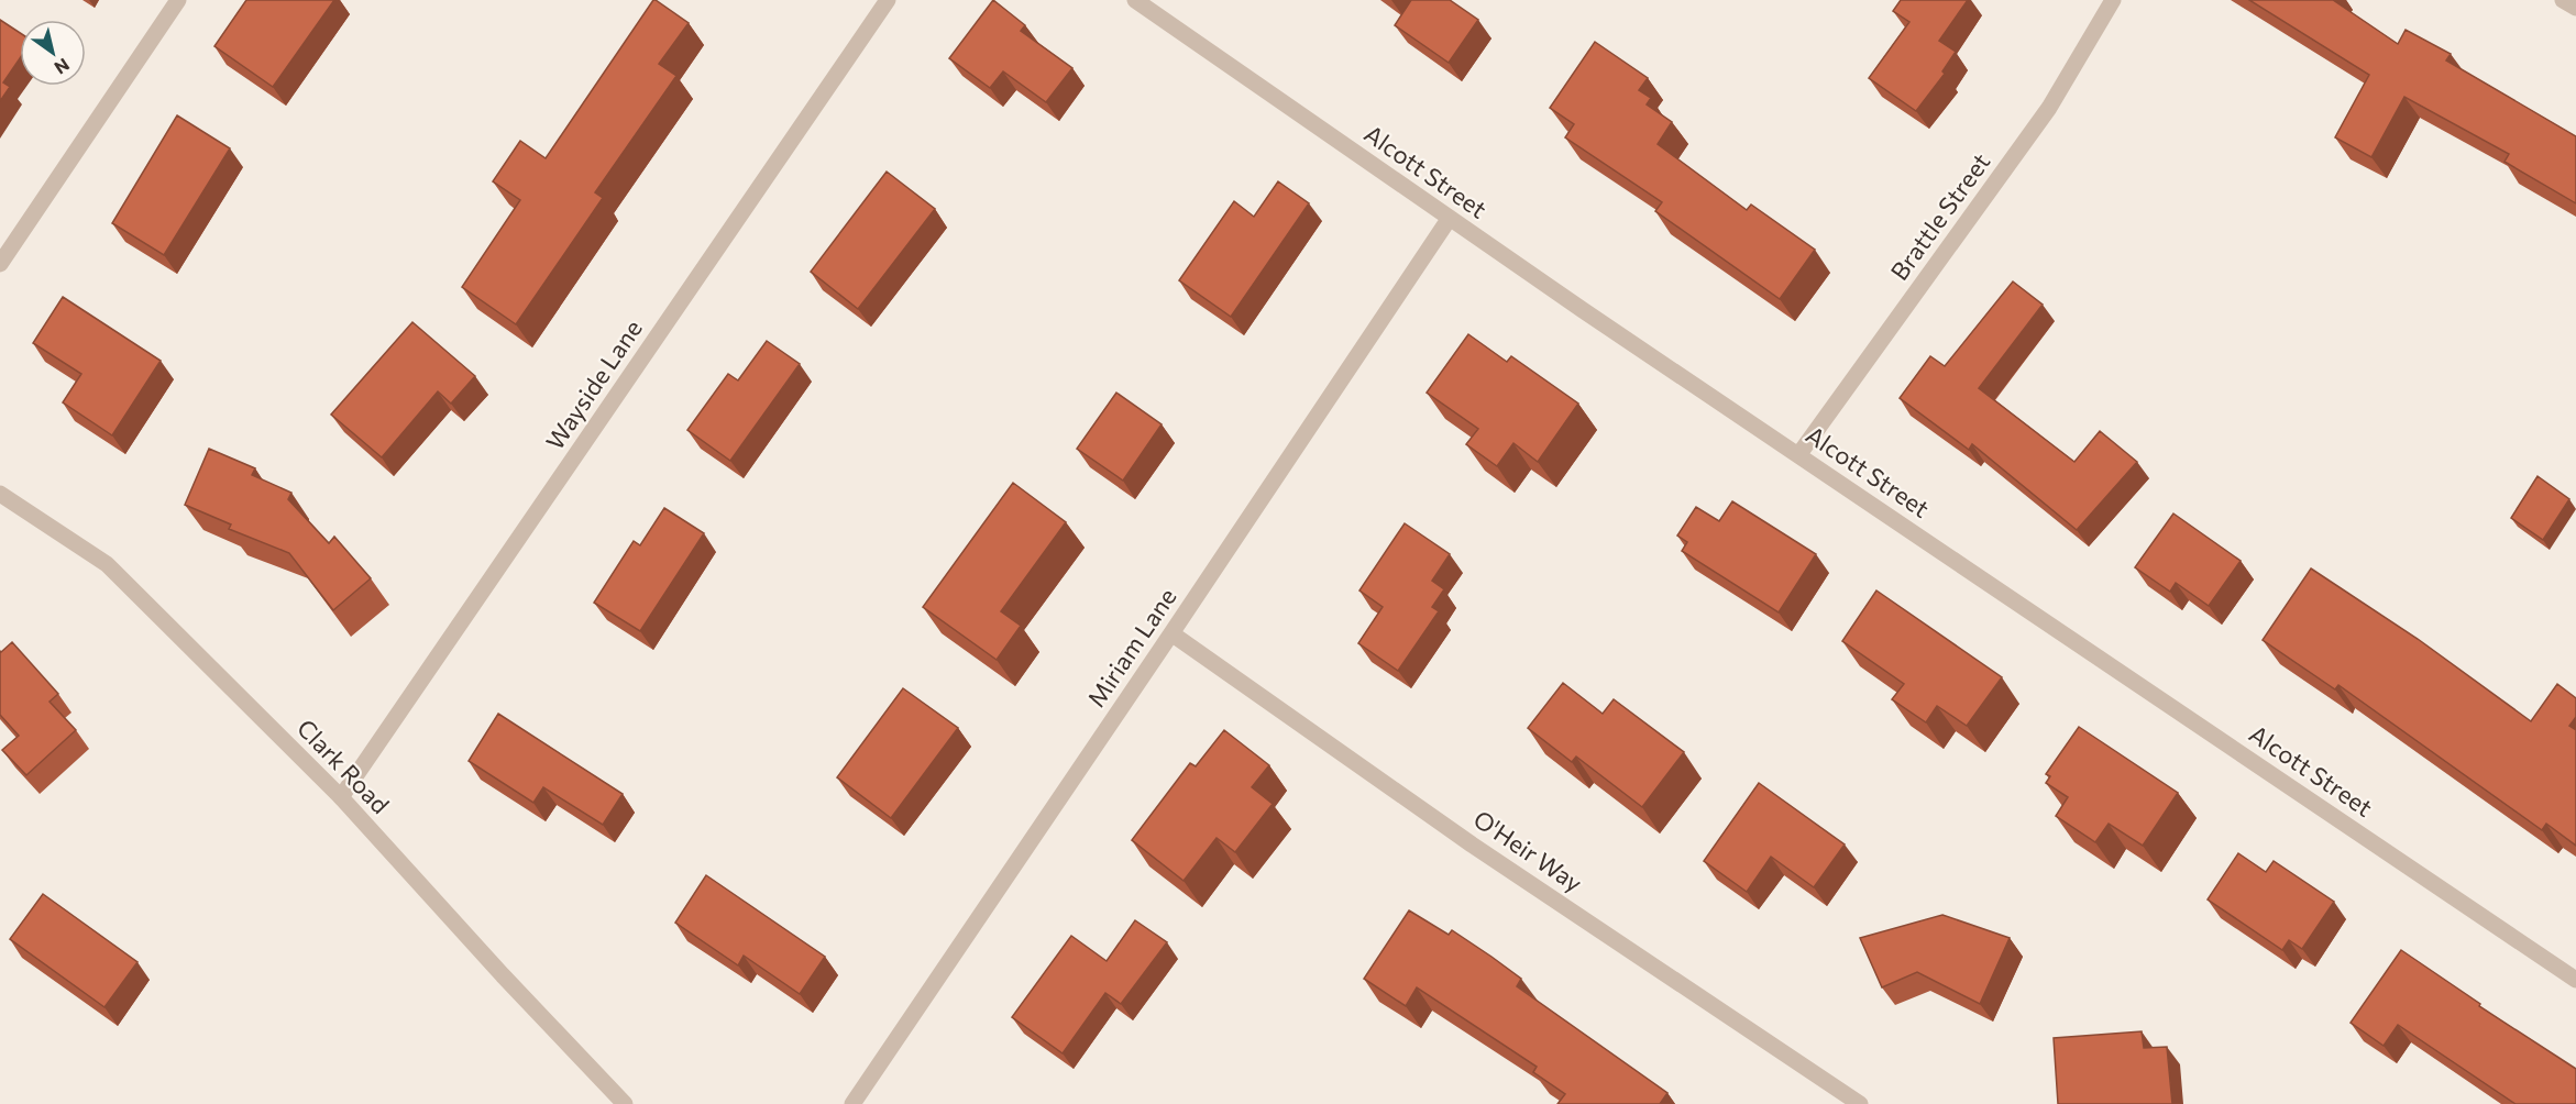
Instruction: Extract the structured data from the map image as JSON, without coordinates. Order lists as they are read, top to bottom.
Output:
{
  "streets": {
    "street": [
      "Alcott Street",
      "Brattle Street",
      "Wayside Lane",
      "Miriam Lane",
      "Clark Road",
      "O'Heir Way"
    ]
  },
  "crossings": [
    ["Alcott Street", "Brattle Street"],
    ["Alcott Street", "Miriam Lane"],
    ["Wayside Lane", "Clark Road"],
    ["Miriam Lane", "O'Heir Way"]
  ],
  "north": "bottom right"
}
